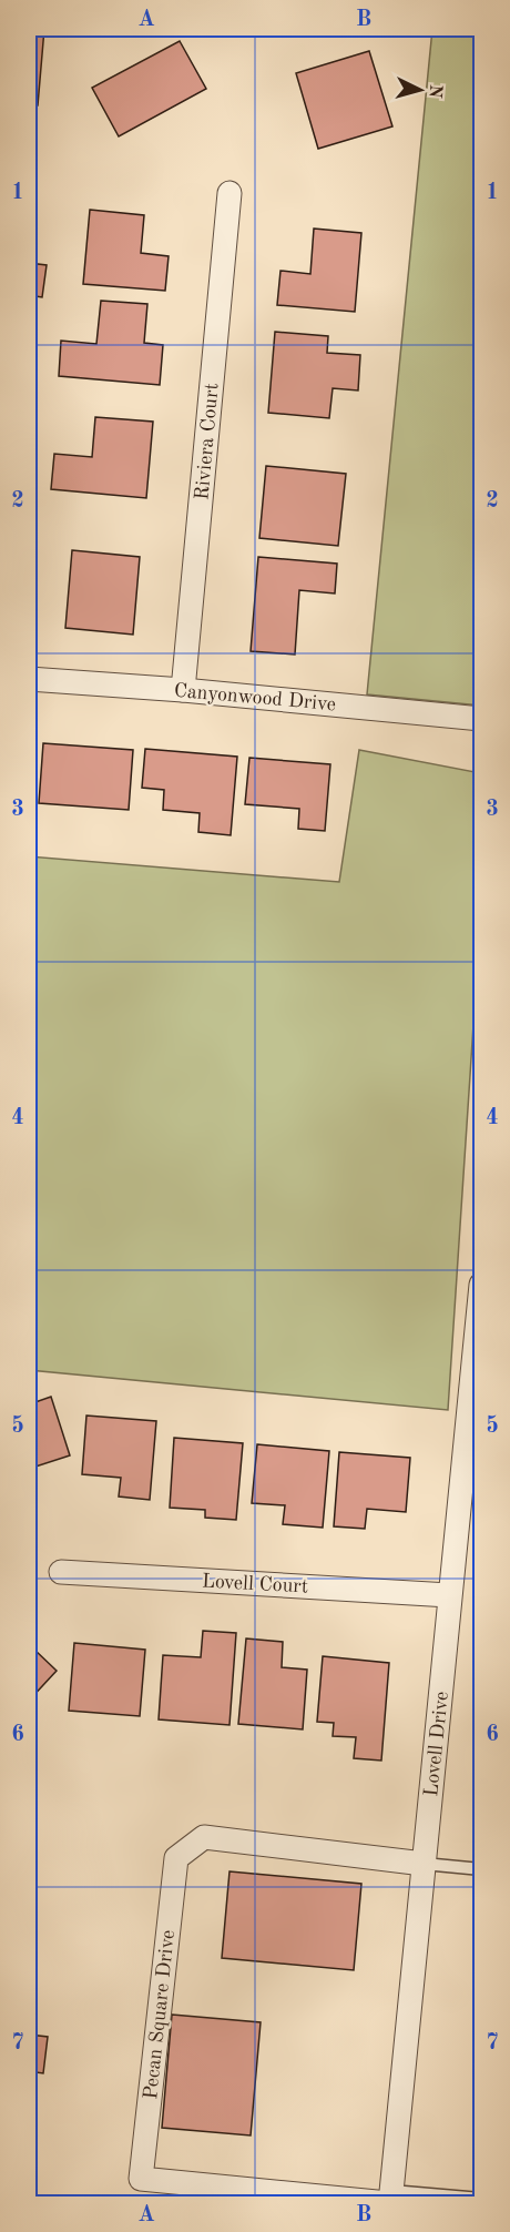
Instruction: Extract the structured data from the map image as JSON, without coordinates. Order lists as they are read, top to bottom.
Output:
{
  "streets": {
    "street": [
      "Riviera Court",
      "Canyonwood Drive",
      "Lovell Court",
      "Lovell Drive",
      "Pecan Square Drive"
    ]
  },
  "crossings": [
    ["Riviera Court", "Canyonwood Drive"],
    ["Lovell Court", "Lovell Drive"],
    ["Lovell Drive", "Pecan Square Drive"]
  ],
  "north": "right",
  "grid": {
    "columns": ["A", "B"],
    "rows": [
      "1",
      "2",
      "3",
      "4",
      "5",
      "6",
      "7"
    ]
  }
}
